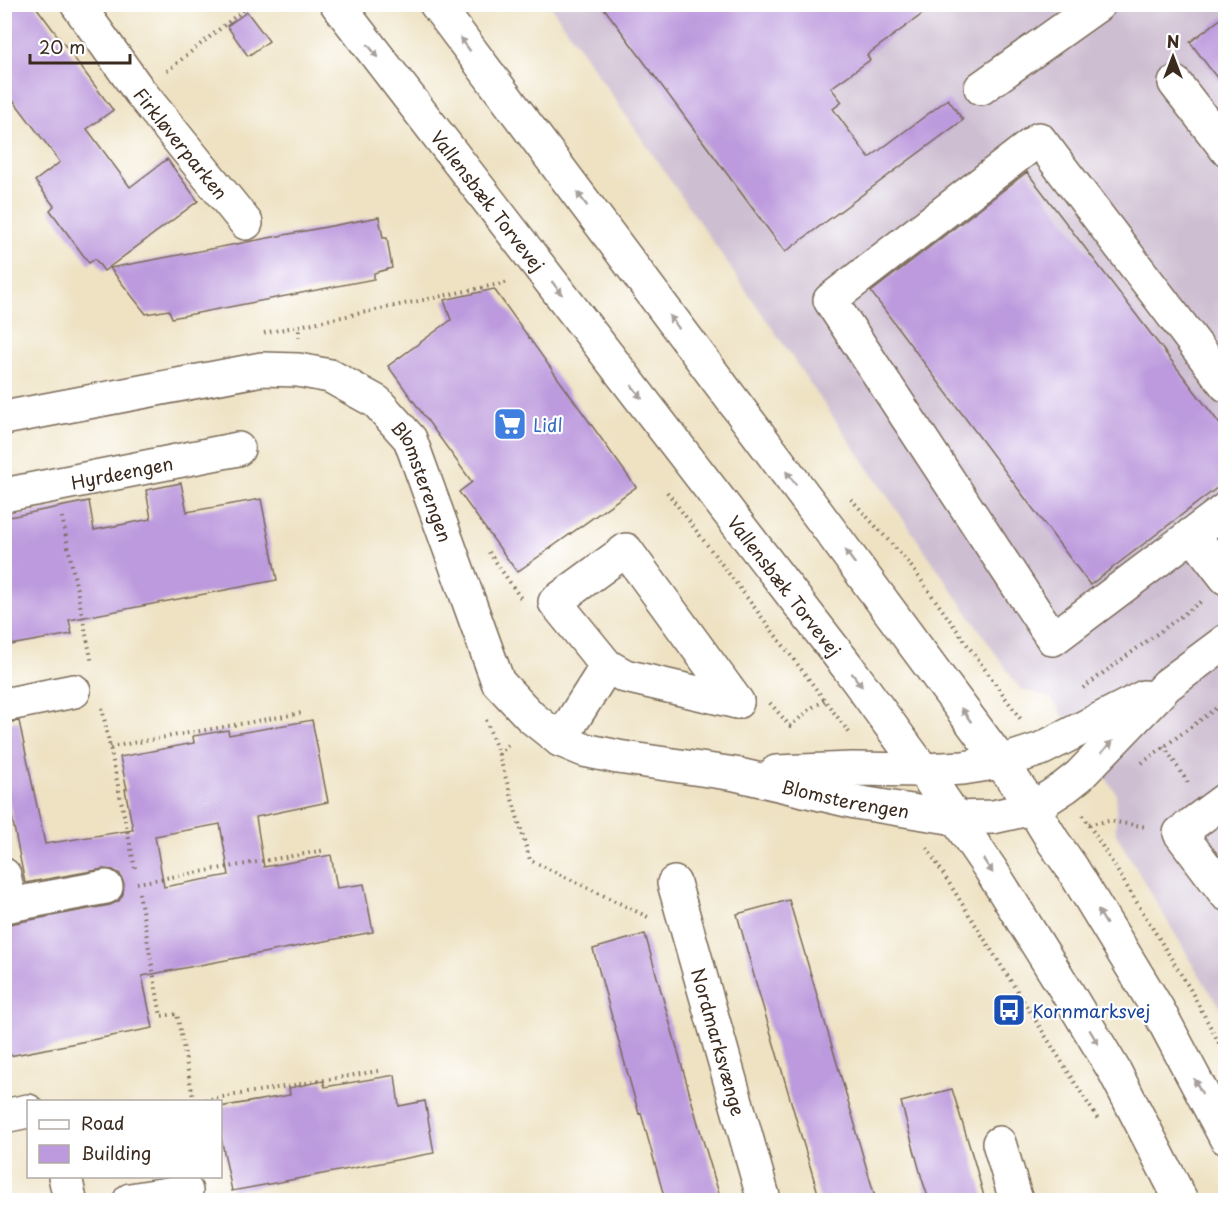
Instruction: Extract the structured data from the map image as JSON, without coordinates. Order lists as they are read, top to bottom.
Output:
{
  "streets": {
    "street": [
      "Firkløverparken",
      "Vallensbæk Torvevej",
      "Hyrdeengen",
      "Blomsterengen",
      "Nordmarksvænge"
    ]
  },
  "crossings": [
    ["Vallensbæk Torvevej", "Blomsterengen"]
  ],
  "places": {
    "supermarket": ["Lidl"],
    "bus stop": ["Kornmarksvej"]
  },
  "legend": ["Road", "Building"],
  "scale_bar": "20 m",
  "north": "top"
}
